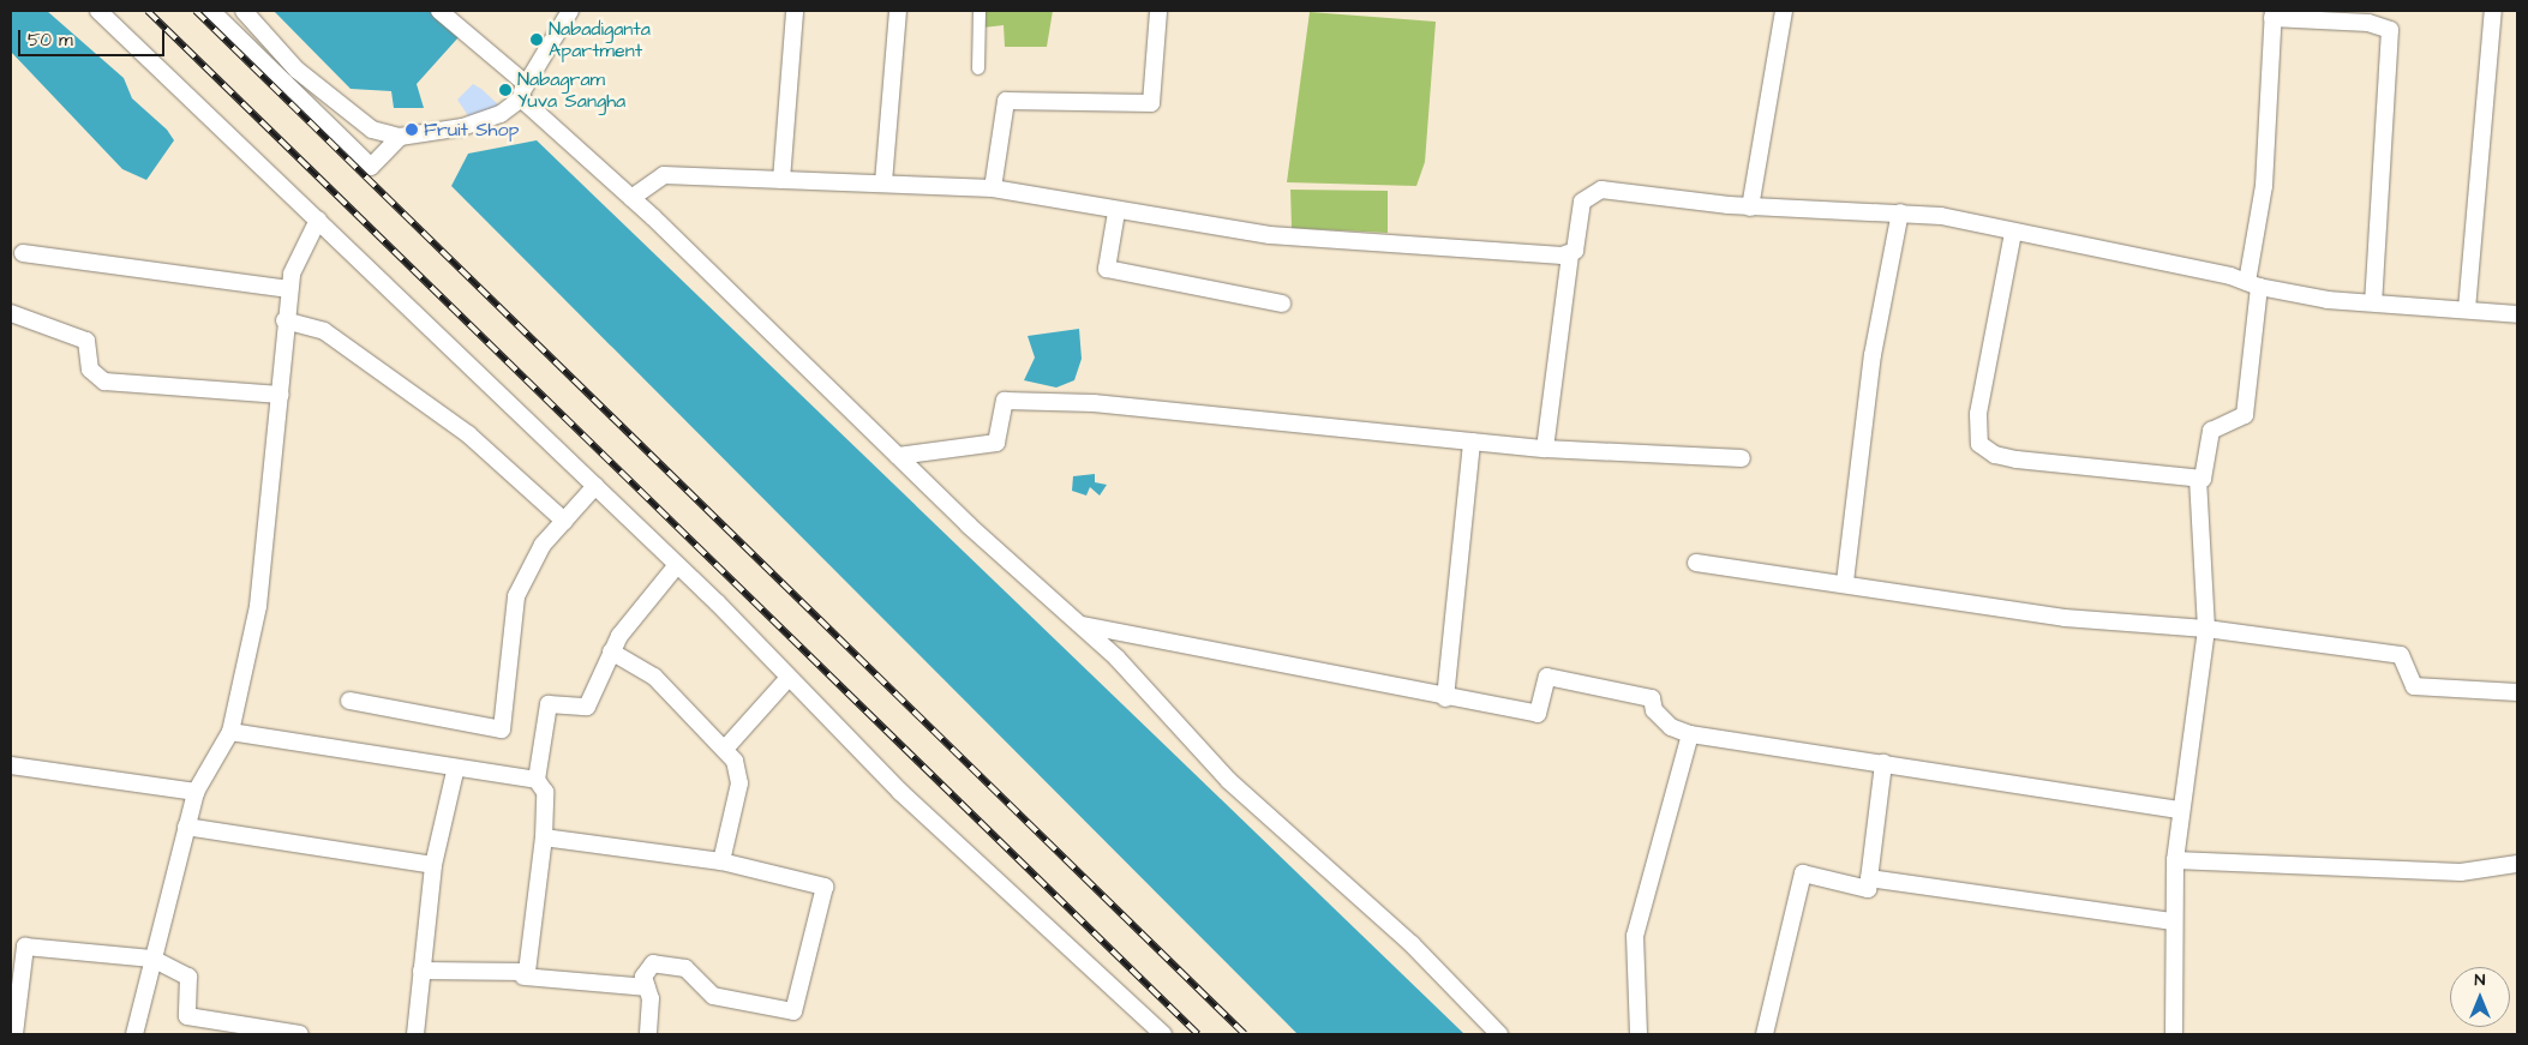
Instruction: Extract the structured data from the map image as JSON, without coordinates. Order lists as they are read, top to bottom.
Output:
{
  "places": ["Nabadiganta Apartment", "Nabagram Yuva Sangha", "Fruit Shop"],
  "scale_bar": "50 m",
  "north": "top"
}
